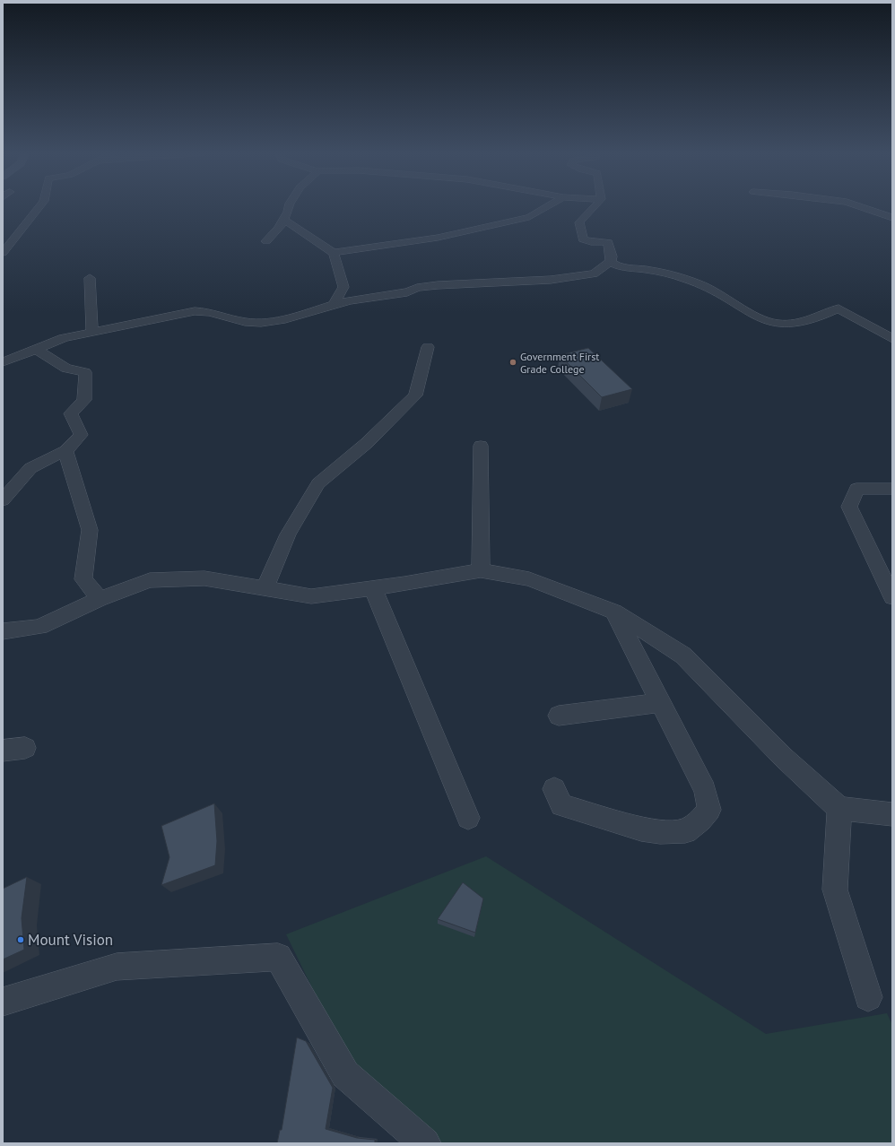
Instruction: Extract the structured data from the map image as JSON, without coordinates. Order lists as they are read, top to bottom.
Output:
{
  "places": ["Government First Grade College", "Mount Vision"]
}
